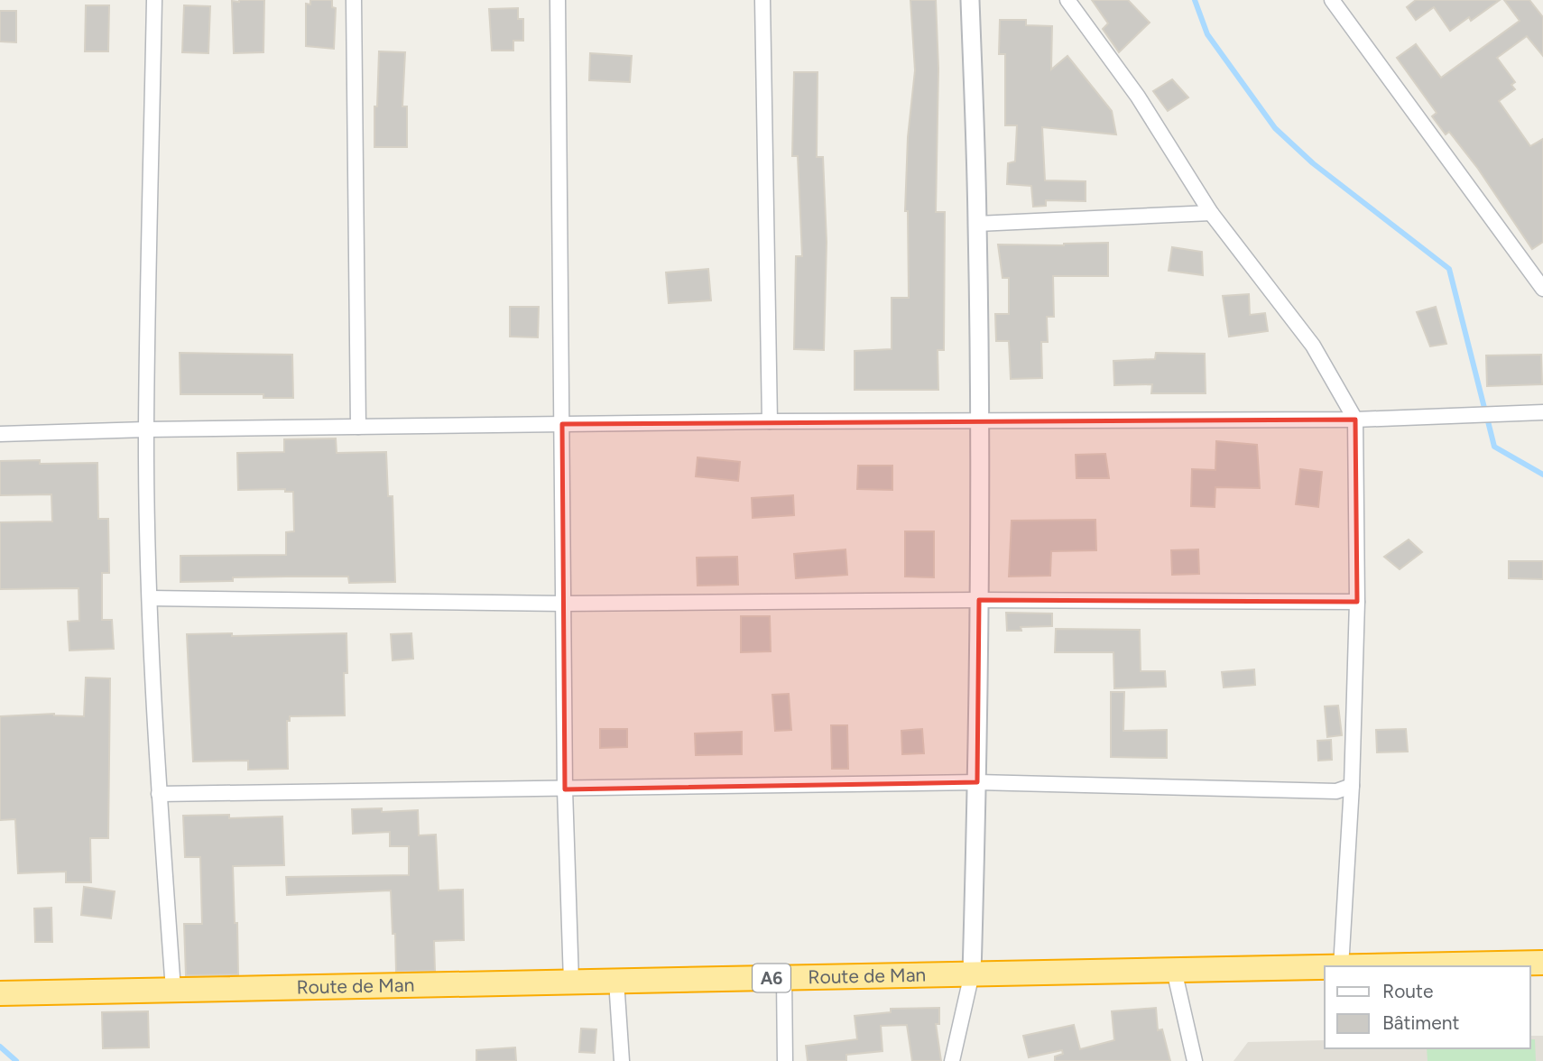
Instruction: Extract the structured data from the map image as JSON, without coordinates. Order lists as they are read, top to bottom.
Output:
{
  "streets": {
    "highway": ["Route de Man", "A6"]
  },
  "legend": ["Route", "Bâtiment"]
}
